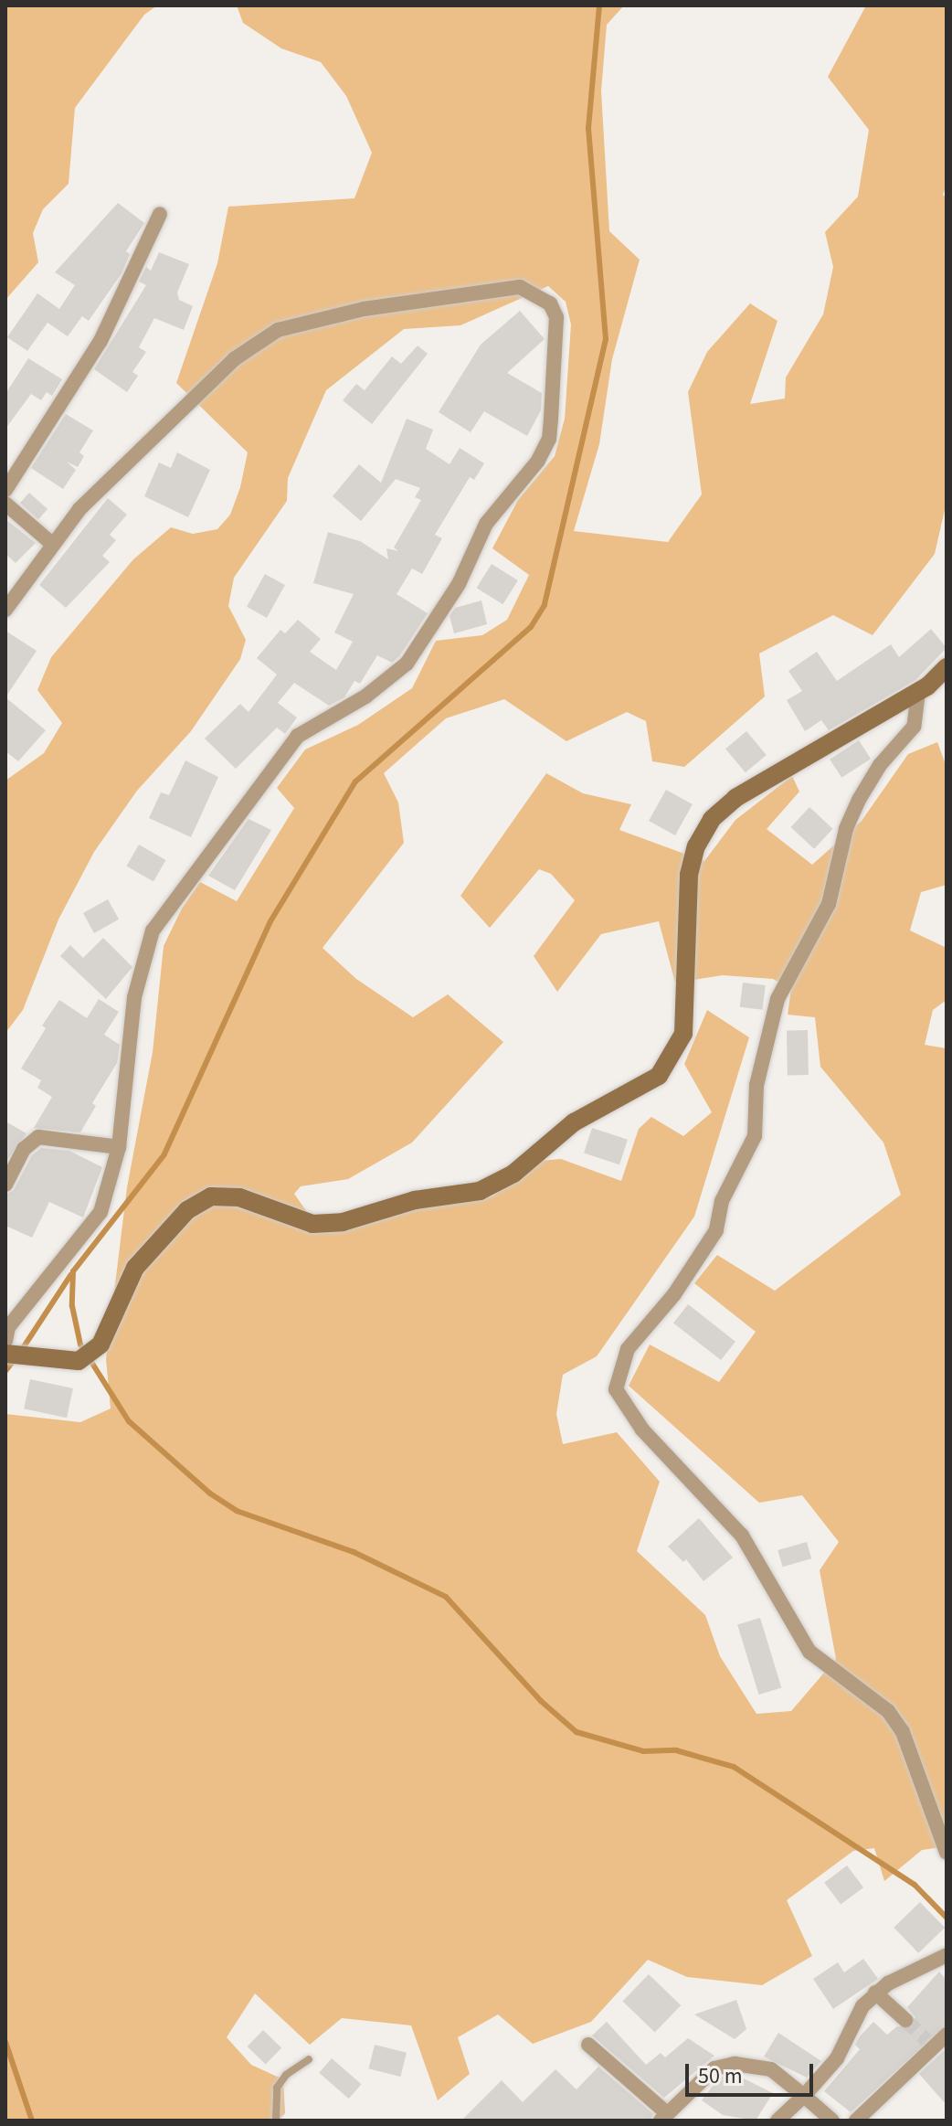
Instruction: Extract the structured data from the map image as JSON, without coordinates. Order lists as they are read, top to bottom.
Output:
{
  "scale_bar": "50 m"
}
